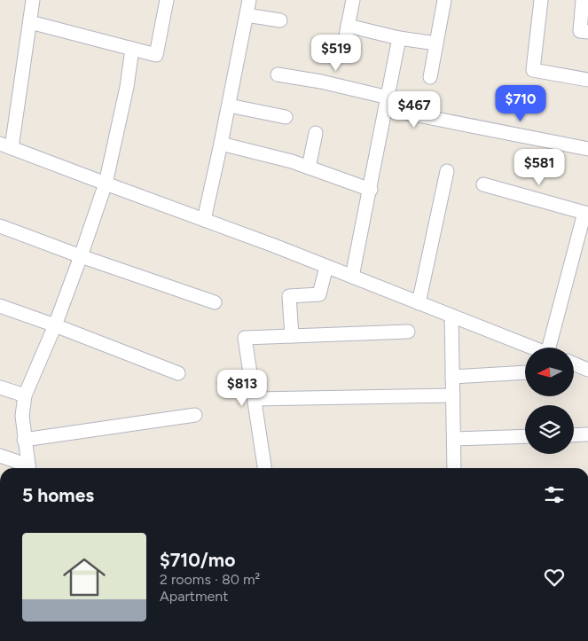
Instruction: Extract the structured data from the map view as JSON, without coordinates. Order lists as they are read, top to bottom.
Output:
{
  "north": "left",
  "page": {
    "price": [
      "$519",
      "$710",
      "$467",
      "$581",
      "$813"
    ],
    "heading": "5 homes",
    "list": [
      {
        "name": "$710/mo",
        "note": "2 rooms · 80 m² · Apartment"
      }
    ]
  }
}
